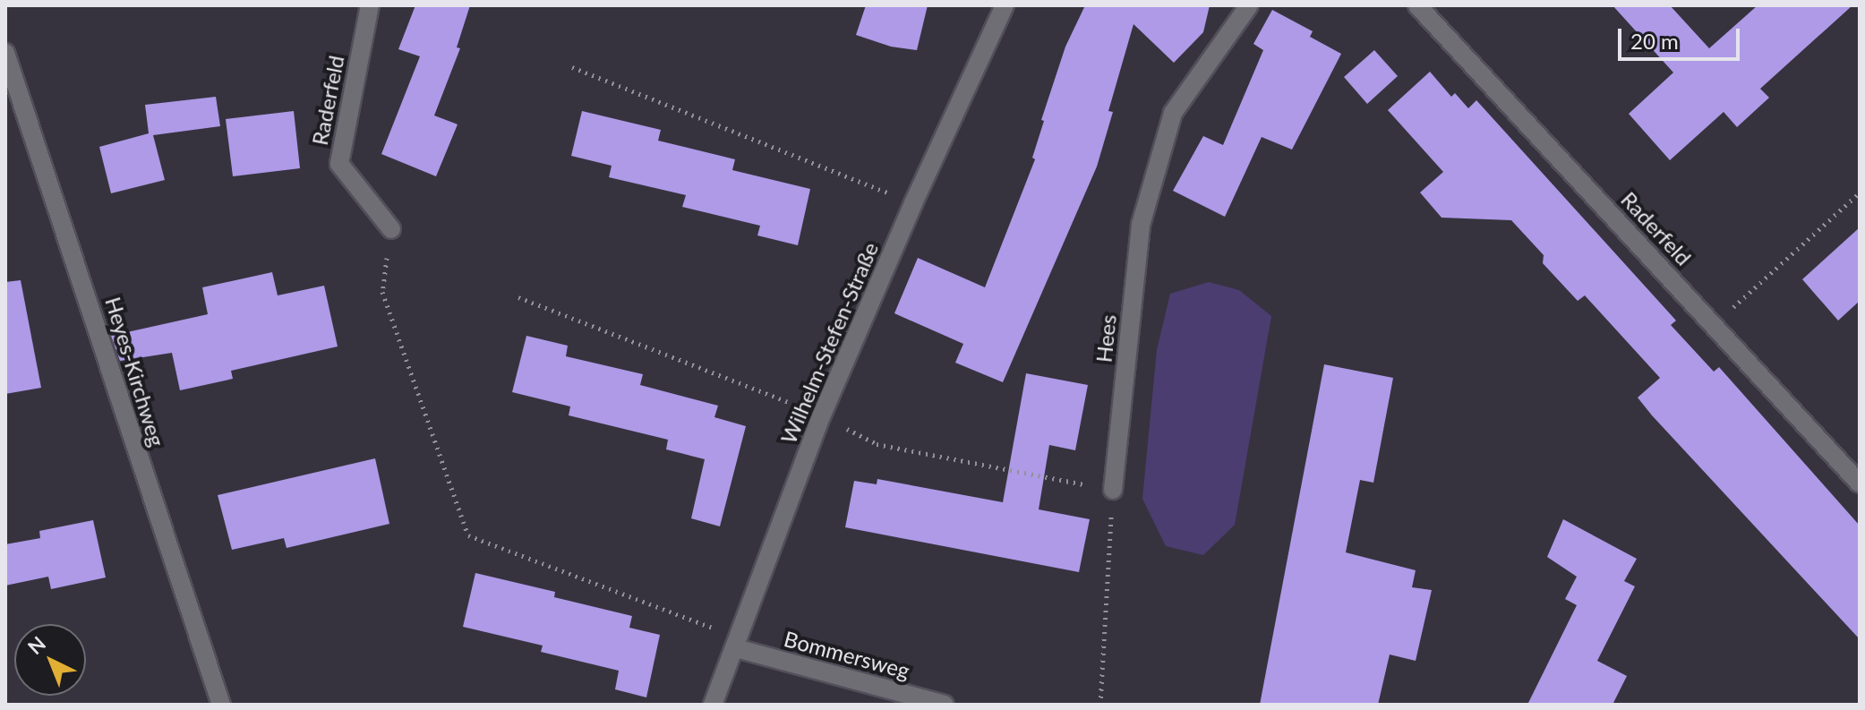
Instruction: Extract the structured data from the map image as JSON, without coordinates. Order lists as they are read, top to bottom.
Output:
{
  "streets": {
    "street": [
      "Raderfeld",
      "Hees",
      "Wilhelm-Stefen-Straße",
      "Heyes-Kirchweg",
      "Bommersweg"
    ]
  },
  "crossings": [
    ["Wilhelm-Stefen-Straße", "Bommersweg"]
  ],
  "scale_bar": "20 m",
  "north": "top left"
}
